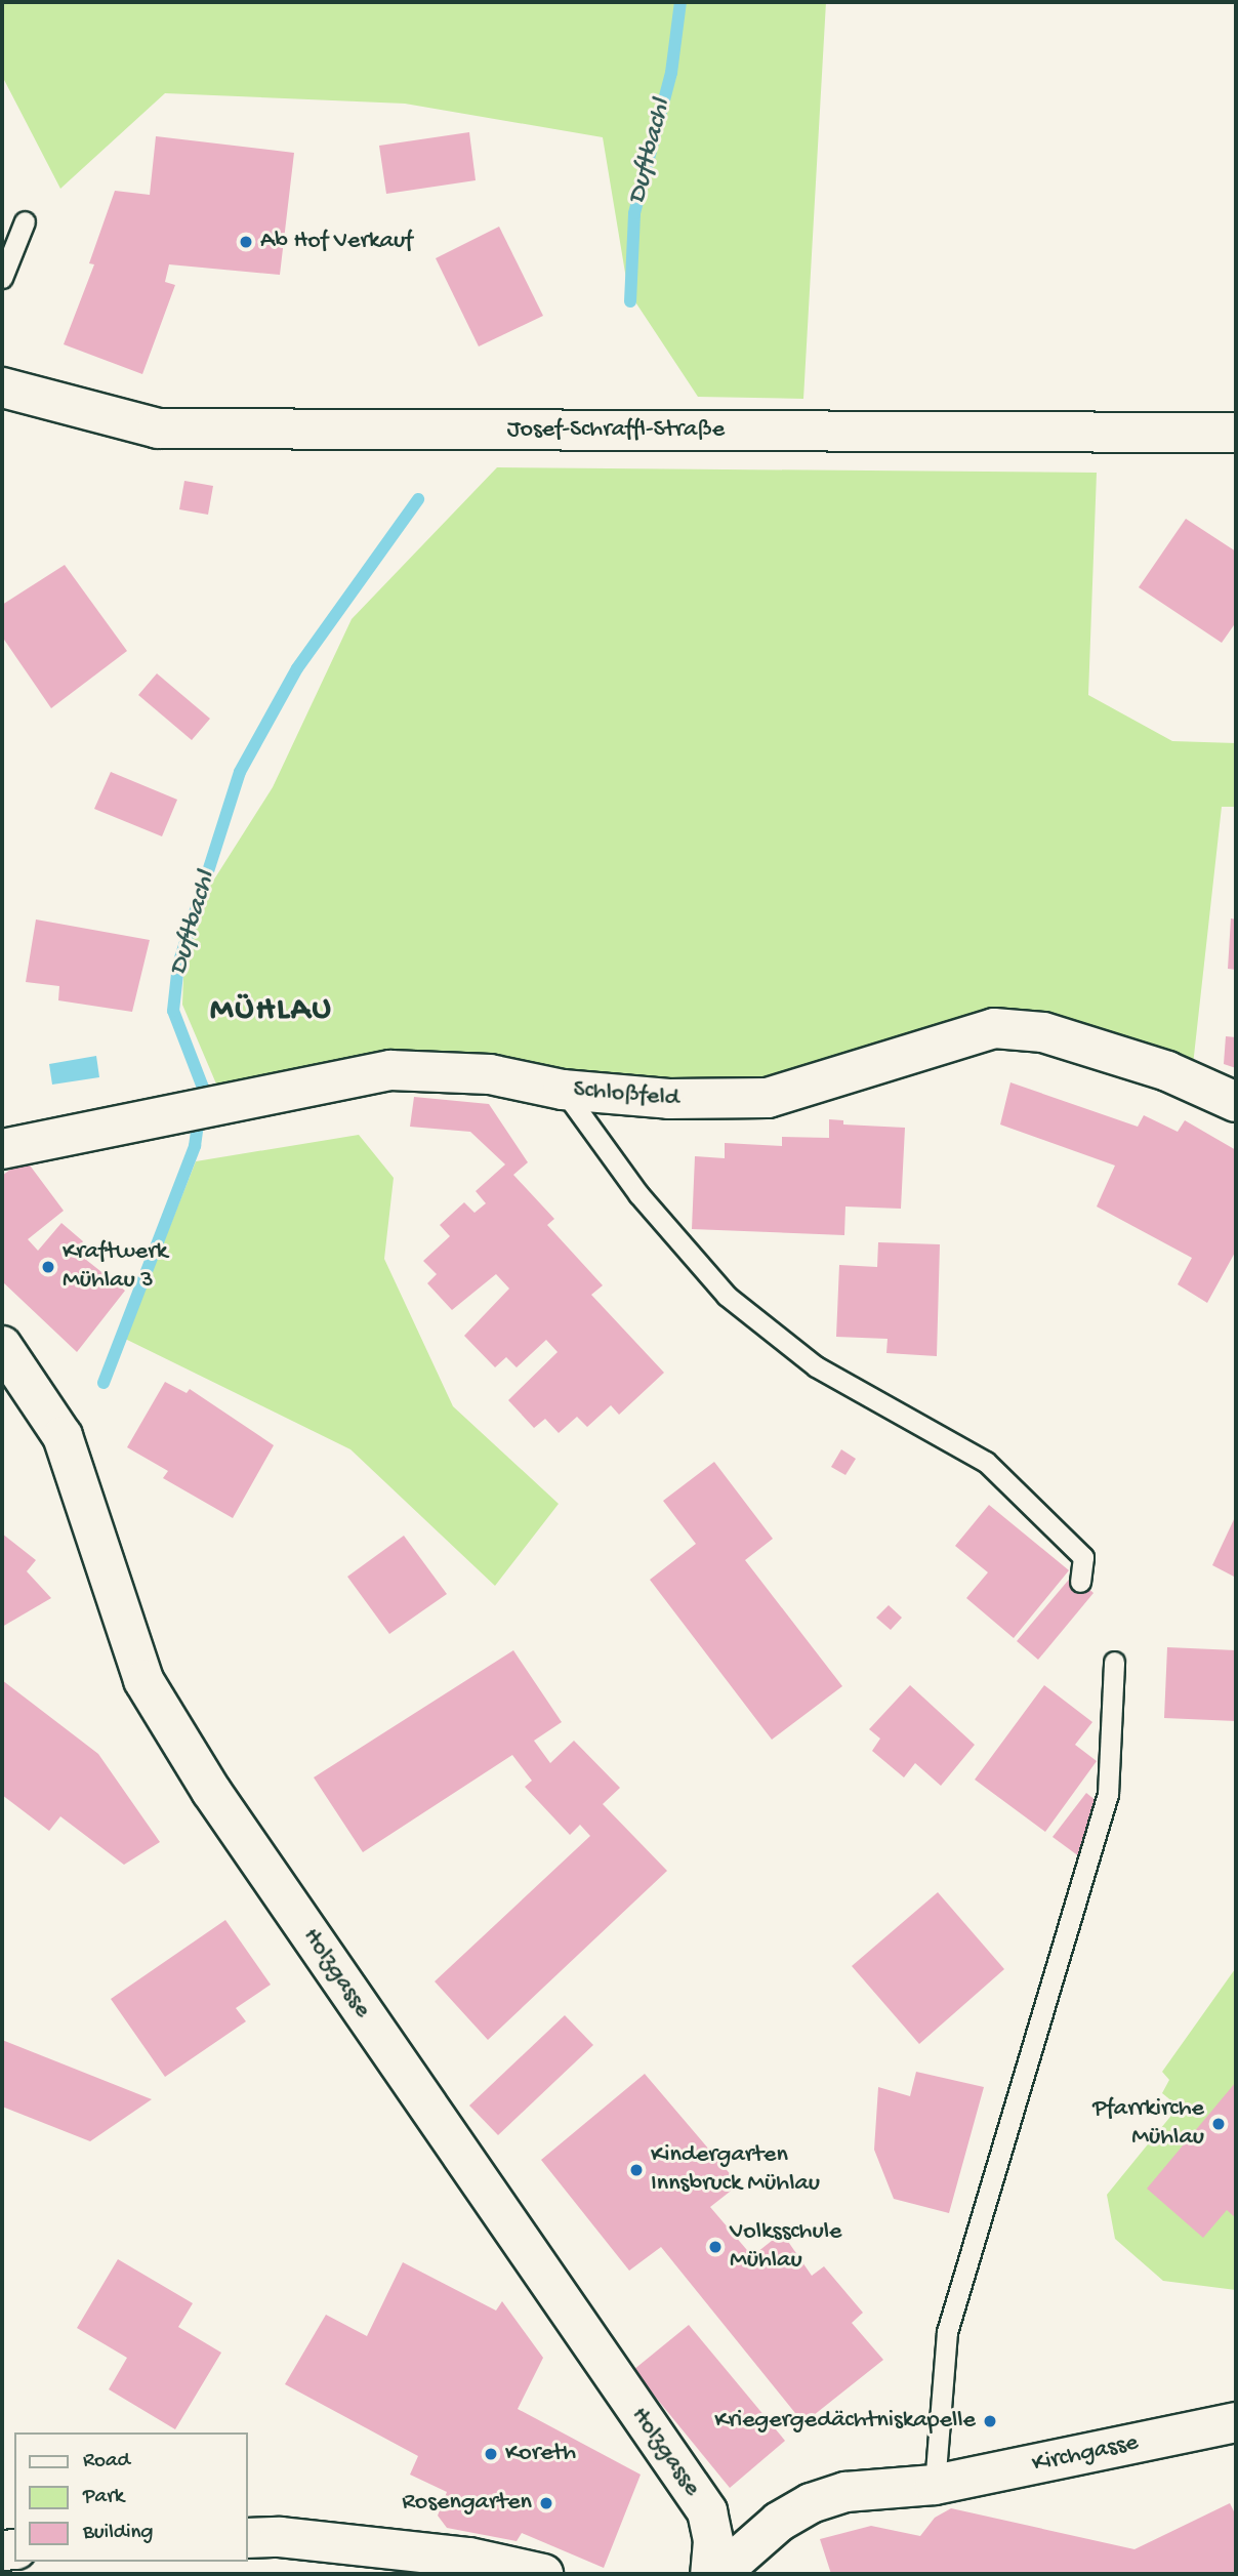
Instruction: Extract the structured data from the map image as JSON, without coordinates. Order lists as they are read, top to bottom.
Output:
{
  "streets": {
    "street": [
      "Josef-Schraffl-Straße",
      "Schloßfeld",
      "Holzgasse",
      "Kirchgasse"
    ]
  },
  "districts": ["MÜHLAU"],
  "water": ["Duftbachl"],
  "places": [
    "Ab Hof Verkauf",
    "Kraftwerk Mühlau 3",
    "Pfarrkirche Mühlau",
    "Kindergarten Innsbruck Mühlau",
    "Volksschule Mühlau",
    "Kriegergedächtniskapelle",
    "Koreth",
    "Rosengarten"
  ],
  "legend": ["Road", "Park", "Building"]
}
